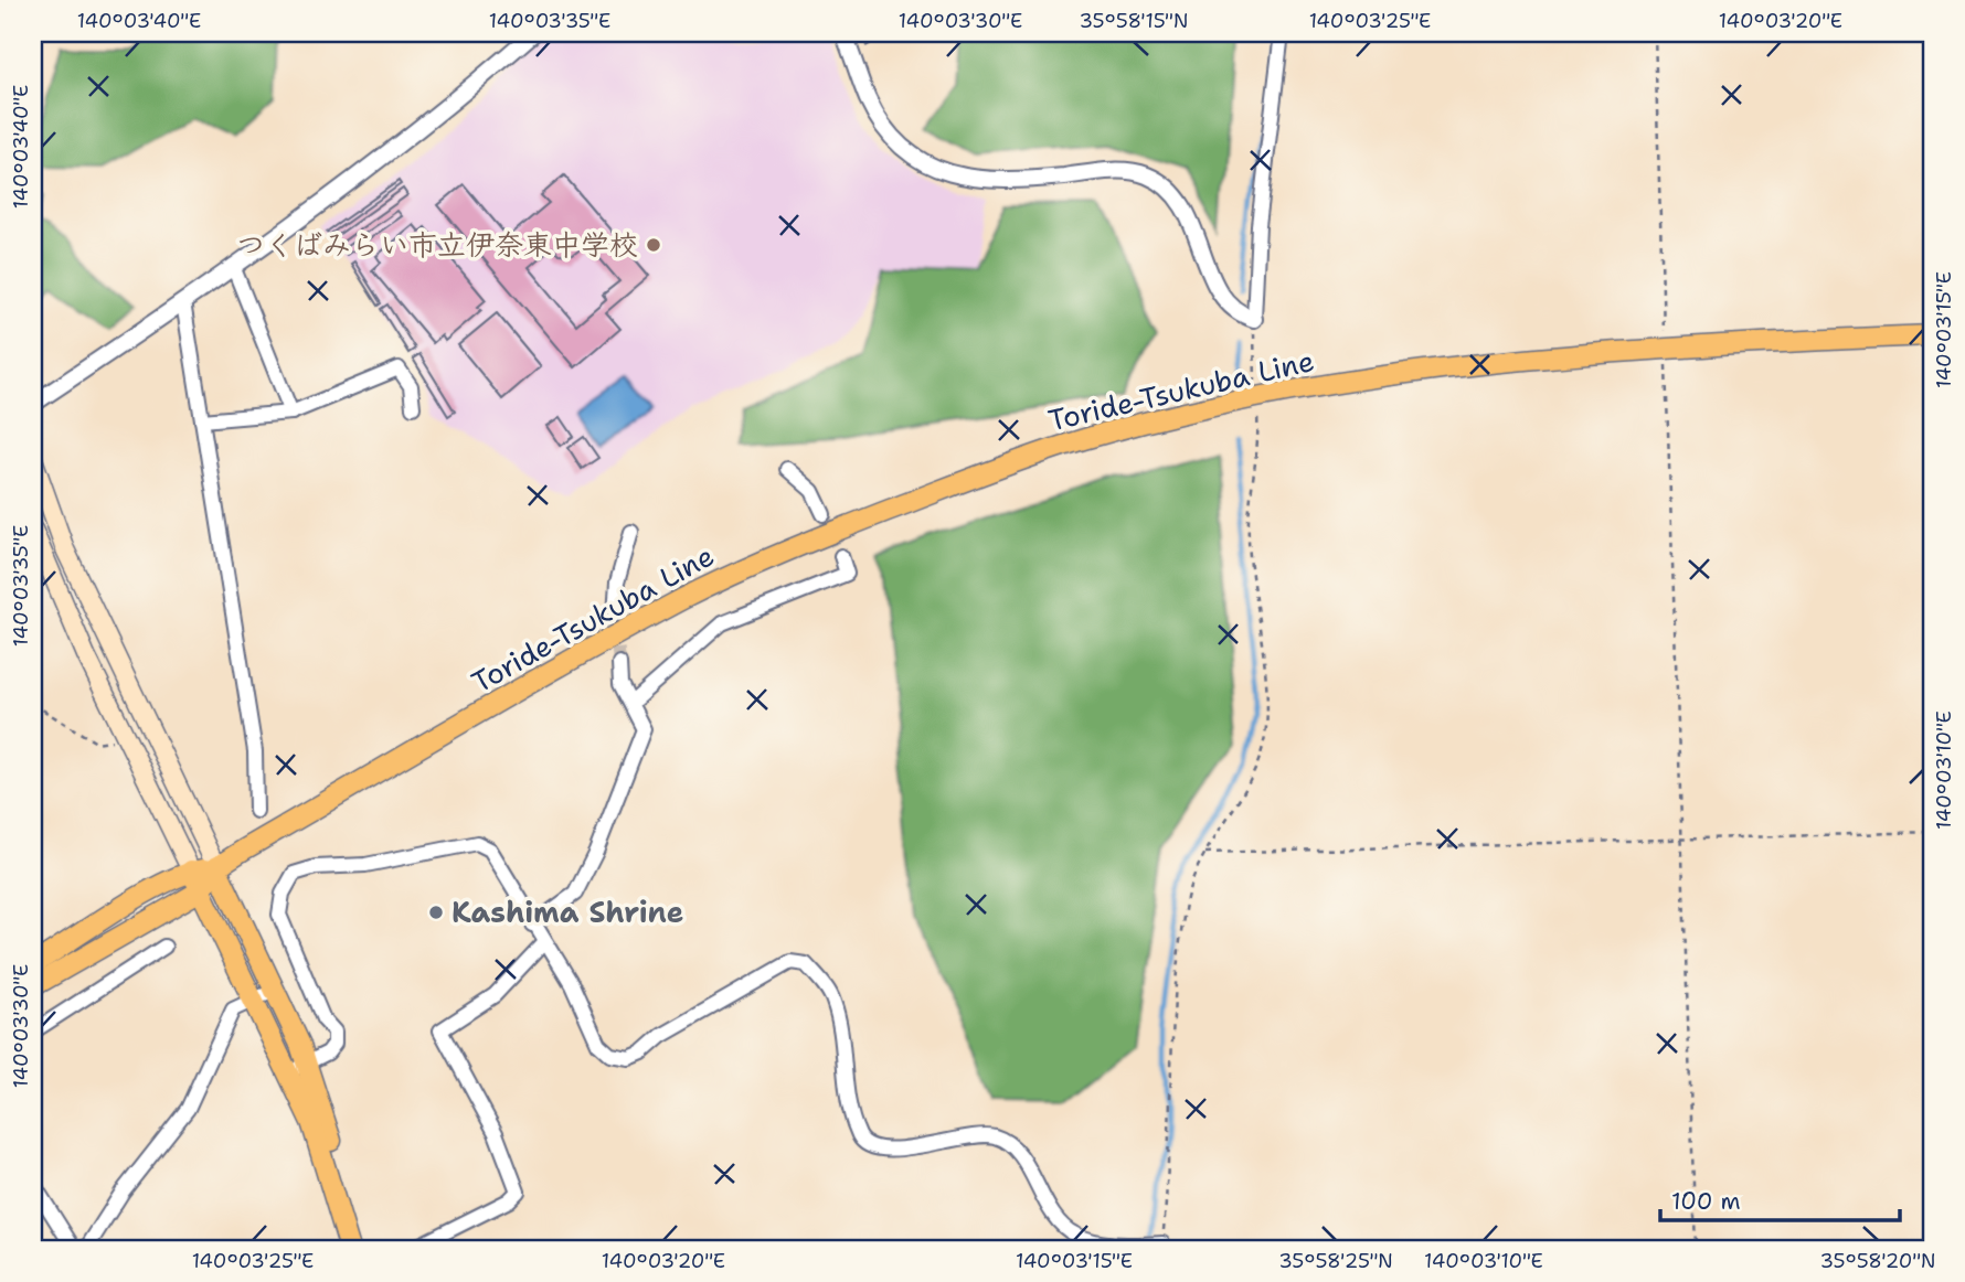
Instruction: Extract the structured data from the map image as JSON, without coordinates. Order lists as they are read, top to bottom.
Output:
{
  "streets": {
    "main road": ["Toride-Tsukuba Line"]
  },
  "places": ["つくばみらい市立伊奈東中学校", "Kashima Shrine"],
  "scale_bar": "100 m",
  "coordinates": [
    "140°03'40\"E",
    "140°03'35\"E",
    "140°03'30\"E",
    "35°58'15\"N",
    "140°03'25\"E",
    "140°03'20\"E",
    "140°03'15\"E",
    "140°03'10\"E",
    "35°58'25\"N",
    "35°58'20\"N"
  ]
}
